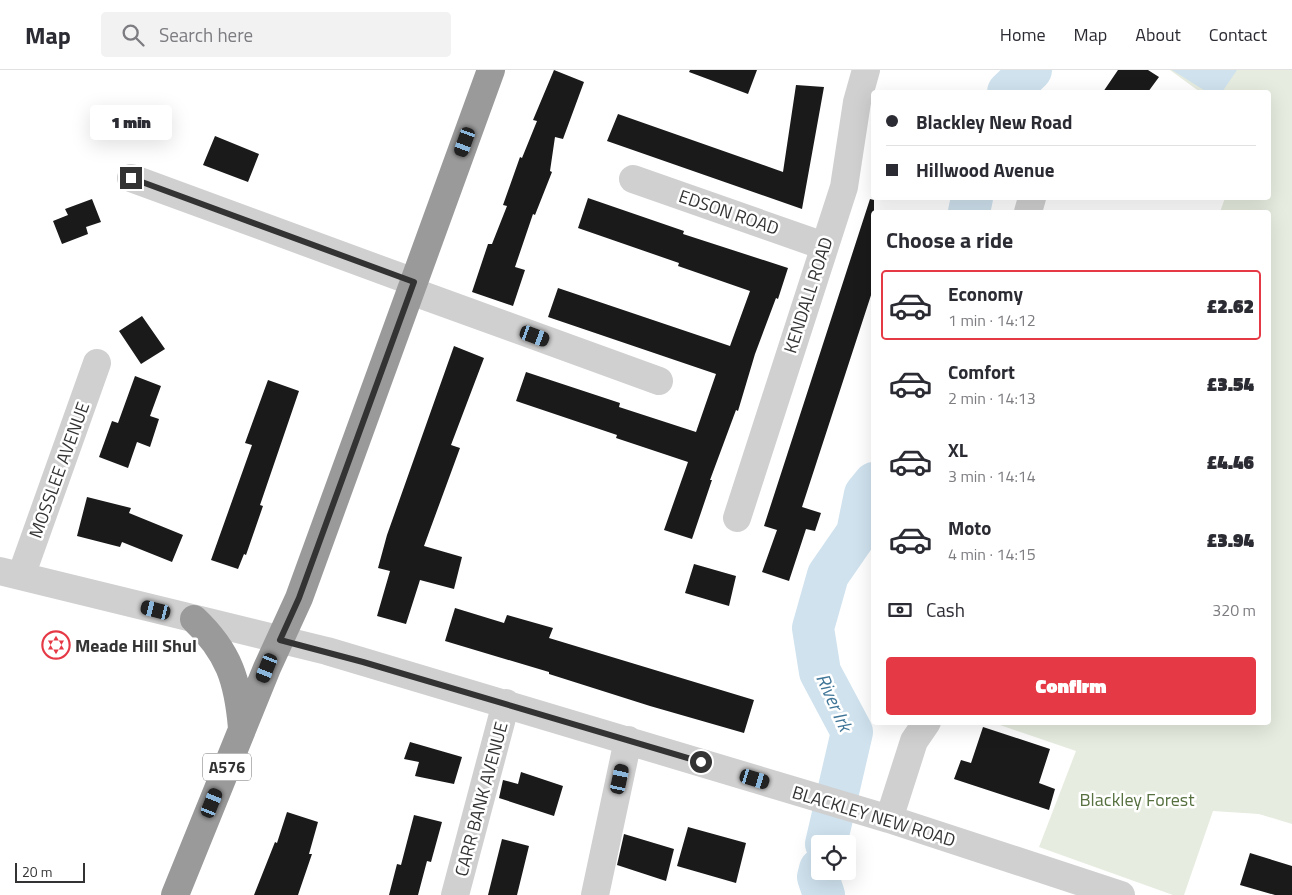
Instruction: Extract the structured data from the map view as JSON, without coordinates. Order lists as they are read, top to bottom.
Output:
{
  "streets": {
    "highway": ["A576"],
    "street": [
      "EDSON ROAD",
      "KENDALL ROAD",
      "MOSSLEE AVENUE",
      "CARR BANK AVENUE",
      "BLACKLEY NEW ROAD"
    ]
  },
  "crossings": [
    ["EDSON ROAD", "KENDALL ROAD"],
    ["MOSSLEE AVENUE", "BLACKLEY NEW ROAD"],
    ["A576", "BLACKLEY NEW ROAD"],
    ["CARR BANK AVENUE", "BLACKLEY NEW ROAD"]
  ],
  "water": ["River Irk"],
  "parks": ["Blackley Forest"],
  "places": {
    "synagogue": ["Meade Hill Shul"]
  },
  "scale_bar": "20 m",
  "page": {
    "header": "Map",
    "search": "Search here",
    "nav": [
      "Home",
      "Map",
      "About",
      "Contact"
    ],
    "banner": ["Blackley New Road", "Hillwood Avenue"],
    "bubble": "1 min",
    "heading": "Choose a ride",
    "list": [
      {
        "name": "Economy",
        "note": "1 min · 14:12",
        "value": "£2.62"
      },
      {
        "name": "Comfort",
        "note": "2 min · 14:13",
        "value": "£3.54"
      },
      {
        "name": "XL",
        "note": "3 min · 14:14",
        "value": "£4.46"
      },
      {
        "name": "Moto",
        "note": "4 min · 14:15",
        "value": "£3.94"
      }
    ],
    "pay": ["Cash", "320 m"],
    "buttons": "Confirm",
    "scale": "20 m"
  }
}
